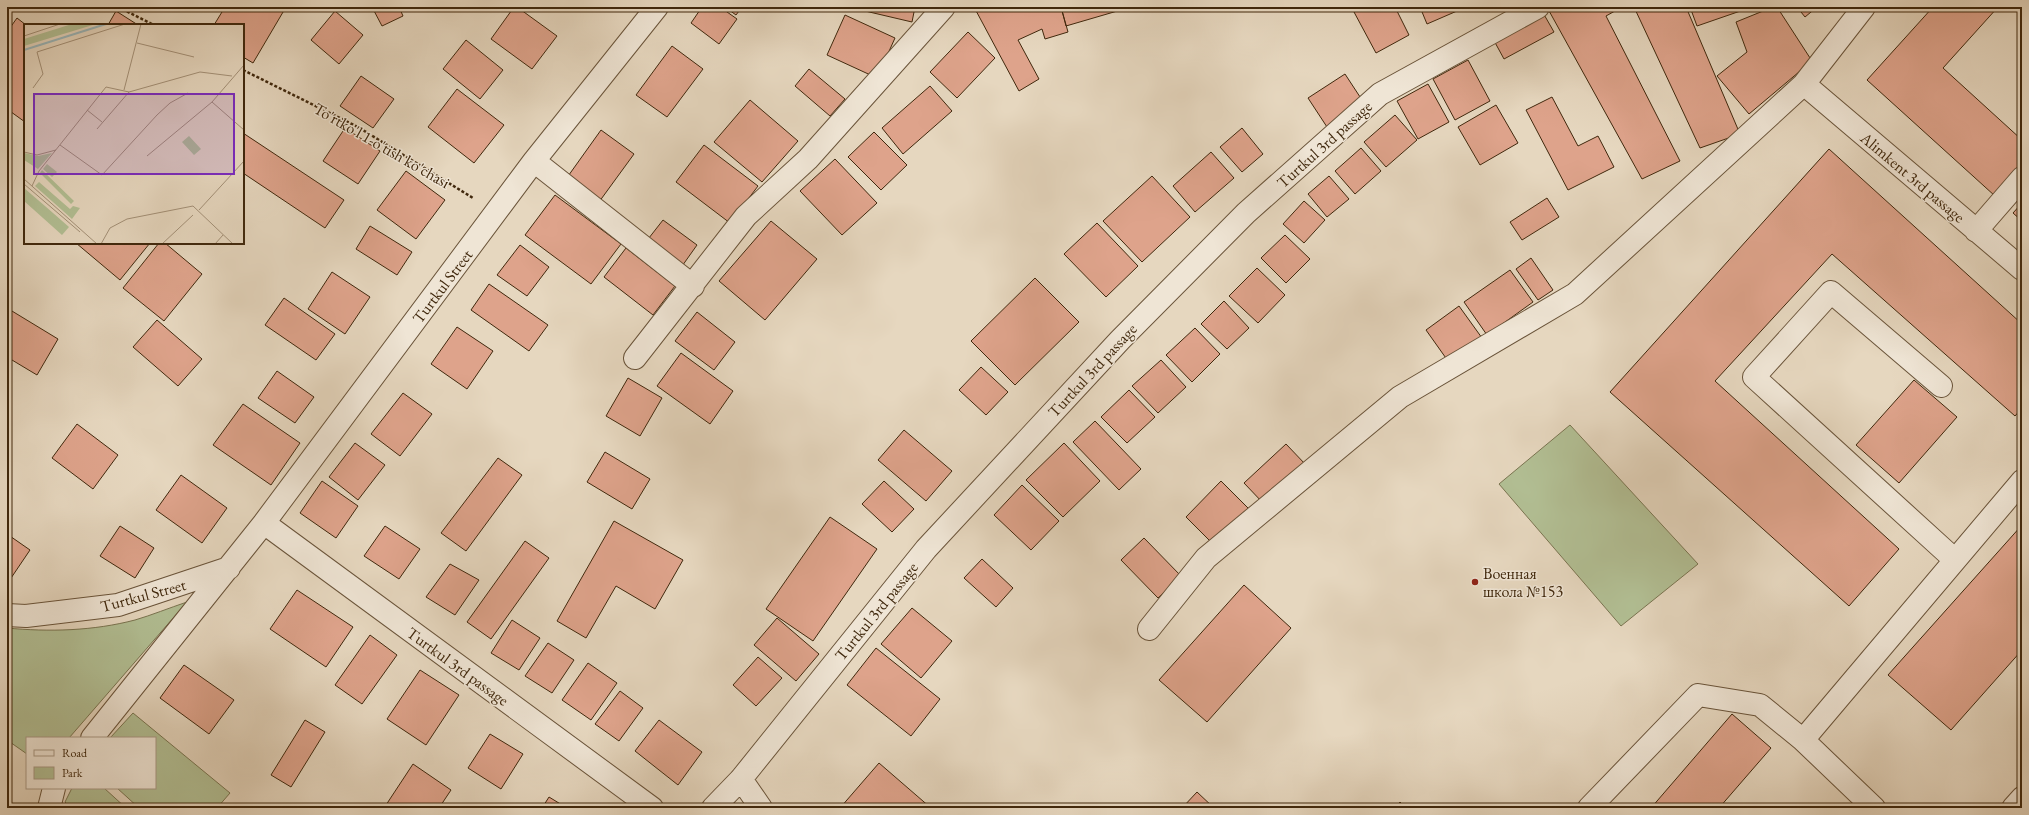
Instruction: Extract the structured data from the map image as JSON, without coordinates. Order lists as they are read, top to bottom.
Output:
{
  "streets": {
    "street": ["Turtkul 3rd passage", "Alimkent 3rd passage", "Turtkul Street"],
    "path": ["To'rtko'l 1-o'tish ko'chasi"]
  },
  "crossings": [
    ["Turtkul 3rd passage", "Turtkul Street"],
    ["To'rtko'l 1-o'tish ko'chasi", "Turtkul Street"]
  ],
  "places": ["Военная школа №153"],
  "legend": ["Road", "Park"]
}
